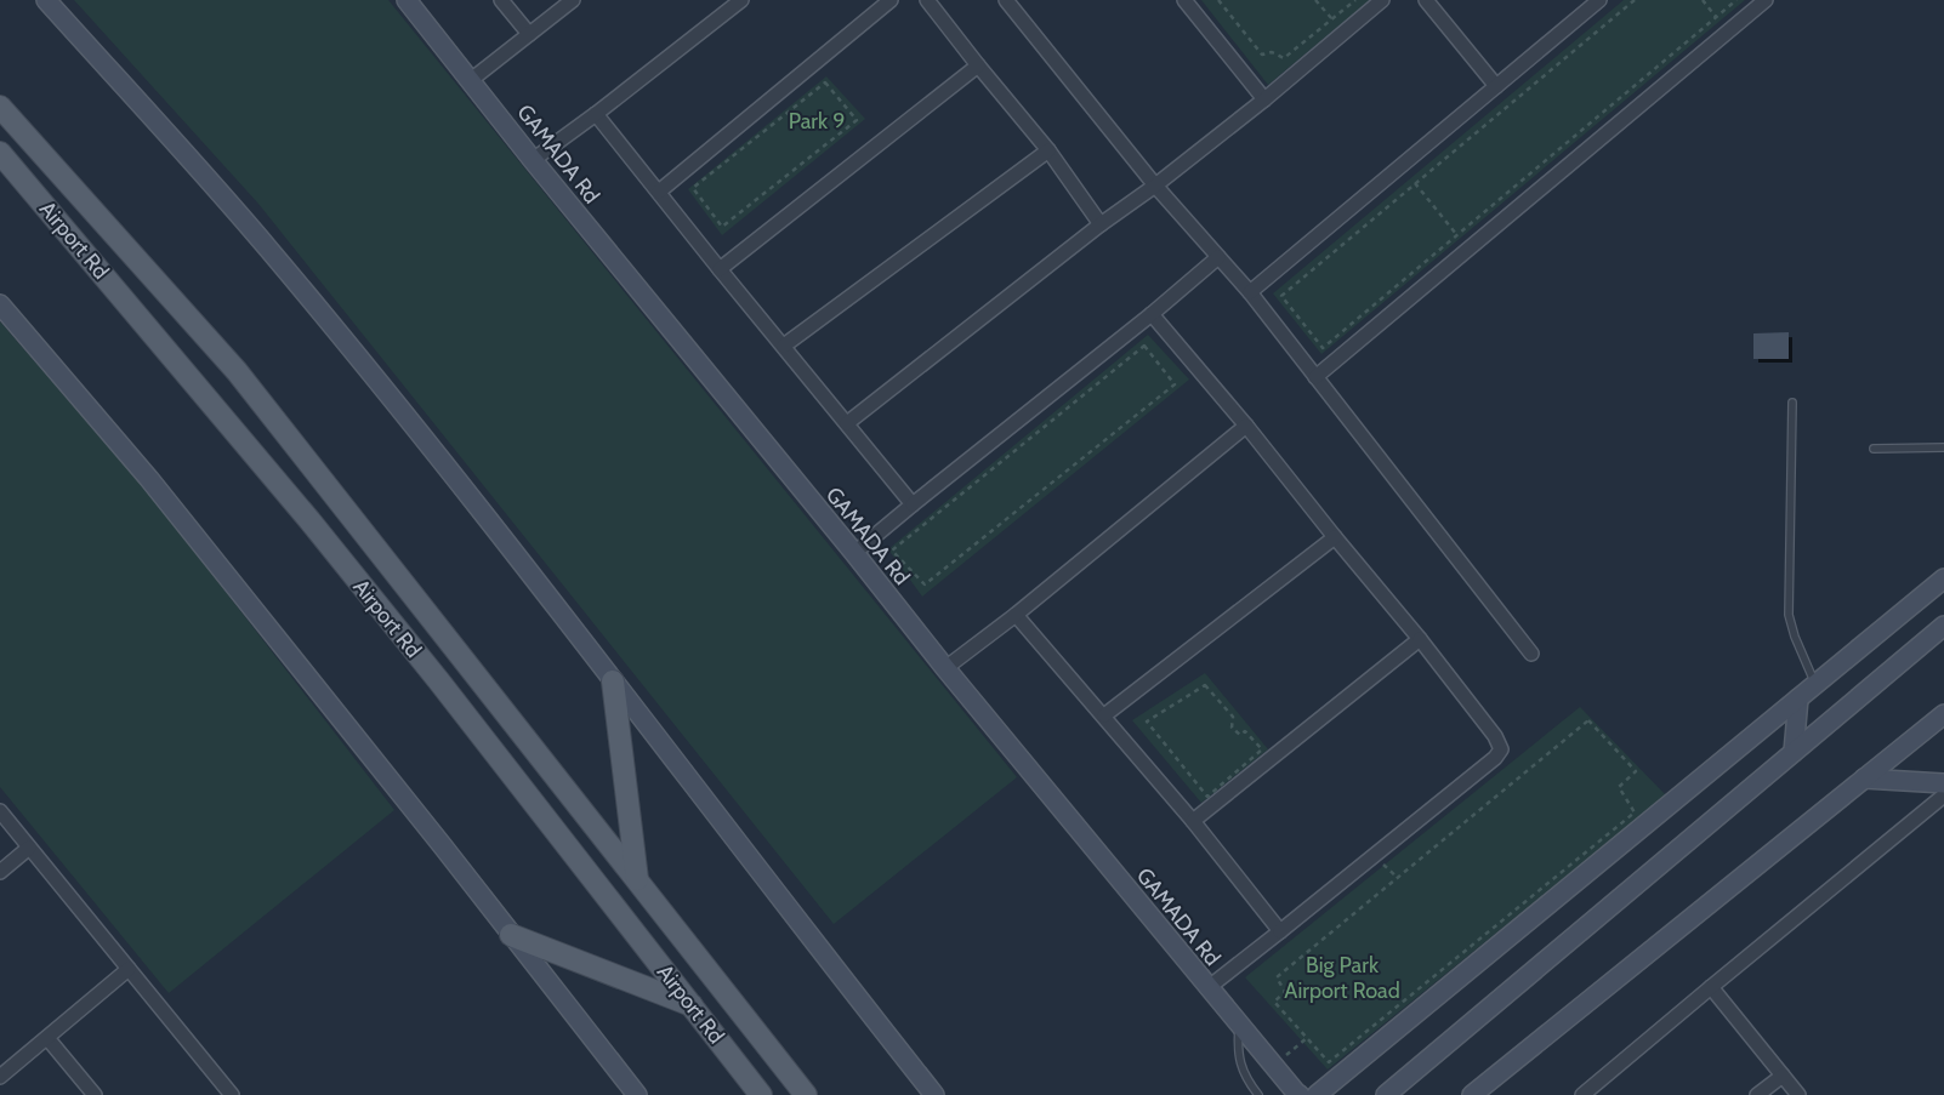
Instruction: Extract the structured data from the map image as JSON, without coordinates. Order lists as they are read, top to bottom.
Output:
{
  "streets": {
    "main road": ["Airport Rd"],
    "street": ["GAMADA Rd"]
  },
  "parks": ["Park 9", "Big Park Airport Road"]
}
